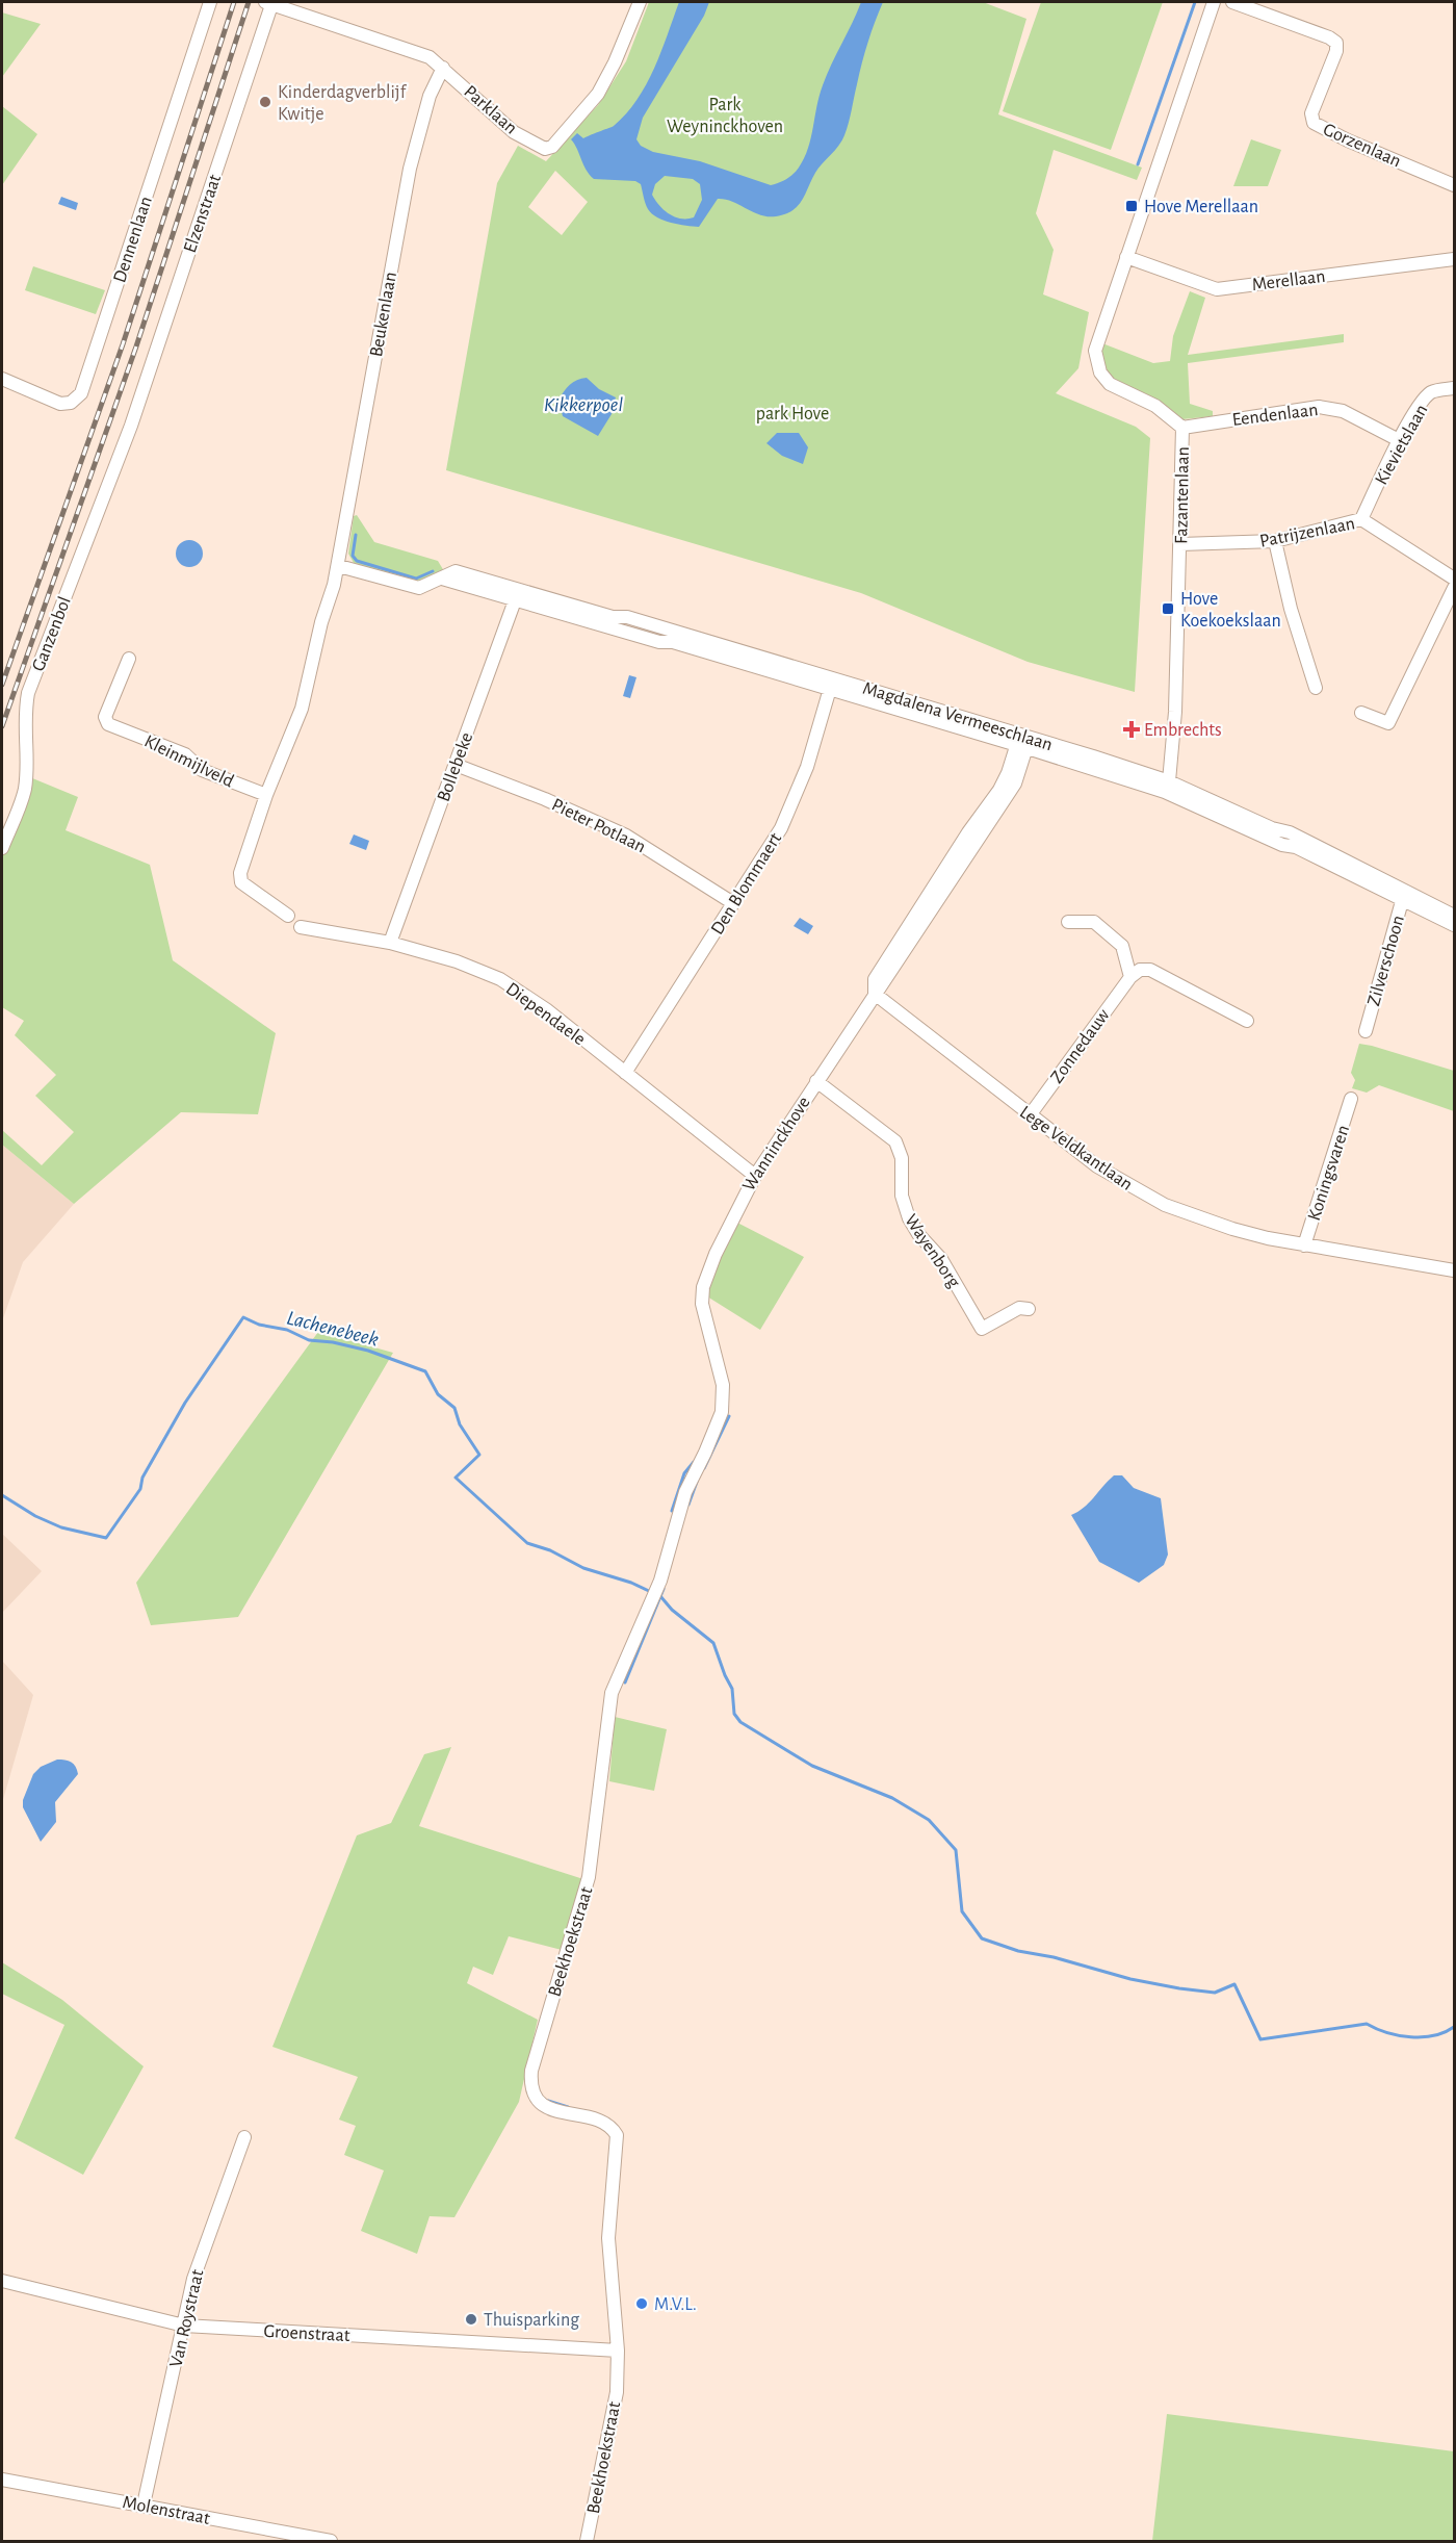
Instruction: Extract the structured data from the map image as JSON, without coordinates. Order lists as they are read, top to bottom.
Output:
{
  "streets": {
    "street": [
      "Parklaan",
      "Gorzenlaan",
      "Elzenstraat",
      "Dennenlaan",
      "Merellaan",
      "Beukenlaan",
      "Eendenlaan",
      "Kievietslaan",
      "Fazantenlaan",
      "Patrijzenlaan",
      "Ganzenbol",
      "Magdalena Vermeeschlaan",
      "Kleinmijlveld",
      "Bollebeke",
      "Pieter Potlaan",
      "Den Blommaert",
      "Zilverschoon",
      "Diependaele",
      "Zonnedauw",
      "Wanninckhove",
      "Lege Veldkantlaan",
      "Koningsvaren",
      "Wayenborg",
      "Beekhoekstraat",
      "Van Roystraat",
      "Groenstraat",
      "Molenstraat"
    ]
  },
  "crossings": [
    ["Parklaan", "Elzenstraat"],
    ["Parklaan", "Beukenlaan"],
    ["Elzenstraat", "Ganzenbol"],
    ["Merellaan", "Fazantenlaan"],
    ["Beukenlaan", "Magdalena Vermeeschlaan"],
    ["Eendenlaan", "Kievietslaan"],
    ["Eendenlaan", "Fazantenlaan"],
    ["Kievietslaan", "Patrijzenlaan"],
    ["Fazantenlaan", "Patrijzenlaan"],
    ["Fazantenlaan", "Magdalena Vermeeschlaan"],
    ["Magdalena Vermeeschlaan", "Bollebeke"],
    ["Magdalena Vermeeschlaan", "Den Blommaert"],
    ["Magdalena Vermeeschlaan", "Zilverschoon"],
    ["Magdalena Vermeeschlaan", "Wanninckhove"],
    ["Bollebeke", "Pieter Potlaan"],
    ["Bollebeke", "Diependaele"],
    ["Pieter Potlaan", "Den Blommaert"],
    ["Den Blommaert", "Diependaele"],
    ["Diependaele", "Wanninckhove"],
    ["Zonnedauw", "Lege Veldkantlaan"],
    ["Wanninckhove", "Lege Veldkantlaan"],
    ["Wanninckhove", "Wayenborg"],
    ["Wanninckhove", "Beekhoekstraat"],
    ["Lege Veldkantlaan", "Koningsvaren"],
    ["Beekhoekstraat", "Groenstraat"],
    ["Van Roystraat", "Groenstraat"],
    ["Van Roystraat", "Molenstraat"]
  ],
  "water": ["Kikkerpoel", "Lachenebeek"],
  "parks": ["Park Weyninckhoven", "park Hove"],
  "places": {
    "other": ["Kinderdagverblijf Kwitje", "M.V.L.", "Thuisparking"],
    "transit": ["Hove Merellaan", "Hove Koekoekslaan"],
    "health": ["Embrechts"]
  }
}
